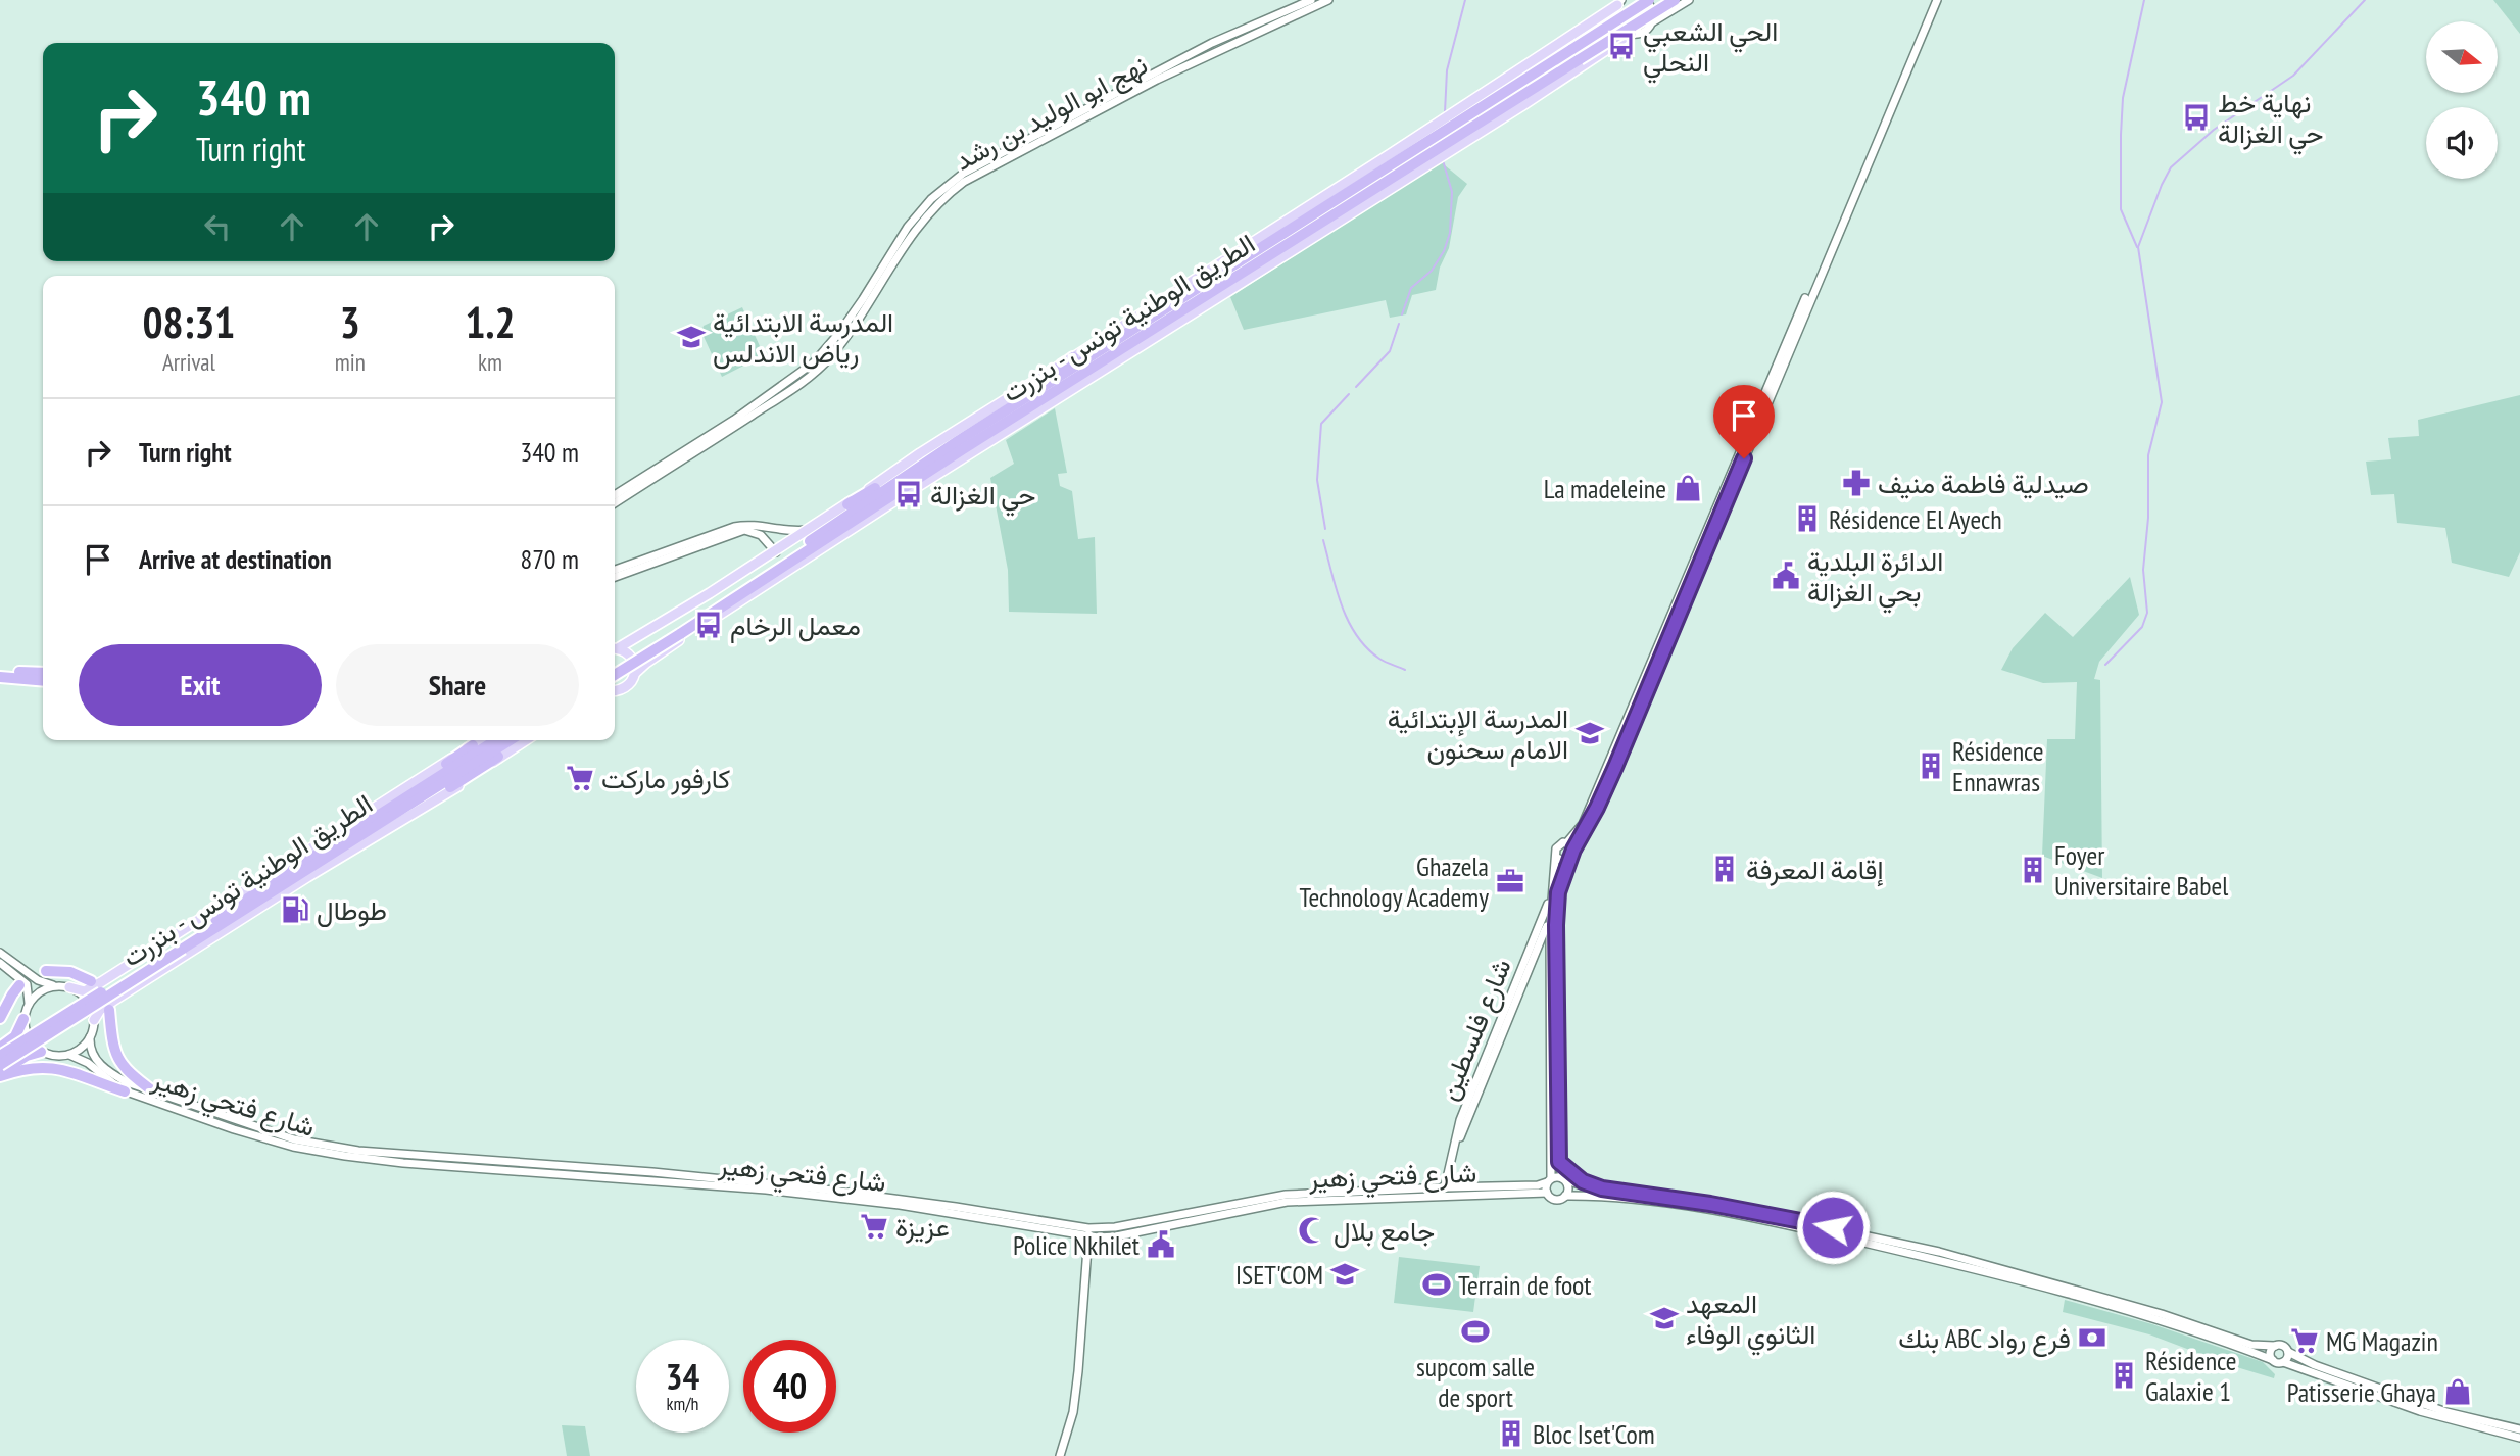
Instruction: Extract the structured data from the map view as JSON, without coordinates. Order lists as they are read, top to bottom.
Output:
{
  "streets": {
    "highway": ["الطريق الوطنية تونس - بنزرت"],
    "street": ["نهج ابو الوليد بن رشد", "شارع فلسطين", "شارع فتحي زهير"]
  },
  "crossings": [
    ["شارع فلسطين", "شارع فتحي زهير"]
  ],
  "places": {
    "bus stop": [
      "الحي الشعبي النحلي",
      "نهاية خط حي الغزالة",
      "حي الغزالة",
      "معمل الرخام"
    ],
    "school or university": [
      "المدرسة الابتدائية رياض الاندلس",
      "المدرسة الإبتدائية الامام سحنون",
      "ISET'COM",
      "المعهد الثانوي الوفاء"
    ],
    "pharmacy": ["صيدلية فاطمة منيف"],
    "shop": ["La madeleine", "Patisserie Ghaya"],
    "building": [
      "Résidence El Ayech",
      "Résidence Ennawras",
      "إقامة المعرفة",
      "Foyer Universitaire Babel",
      "Résidence Galaxie 1",
      "Bloc Iset'Com"
    ],
    "public building": ["الدائرة البلدية بحي الغزالة", "Police Nkhilet"],
    "supermarket": ["كارفور ماركت", "عزيزة", "MG Magazin"],
    "office": ["Ghazela Technology Academy"],
    "fuel station": ["طوطال"],
    "mosque": ["جامع بلال"],
    "sports": ["Terrain de foot", "supcom salle de sport"],
    "bank": ["بنك ABC فرع رواد"]
  },
  "north": "right",
  "page": {
    "turn": ["340 m", "Turn right"],
    "eta": [
      "08:31",
      "Arrival",
      "3",
      "min",
      "1.2",
      "km"
    ],
    "list": [
      {
        "name": "Turn right",
        "value": "340 m"
      },
      {
        "name": "Arrive at destination",
        "value": "870 m"
      }
    ],
    "buttons": ["Exit", "Share"],
    "speed": "34 km/h",
    "limit": "40"
  }
}
